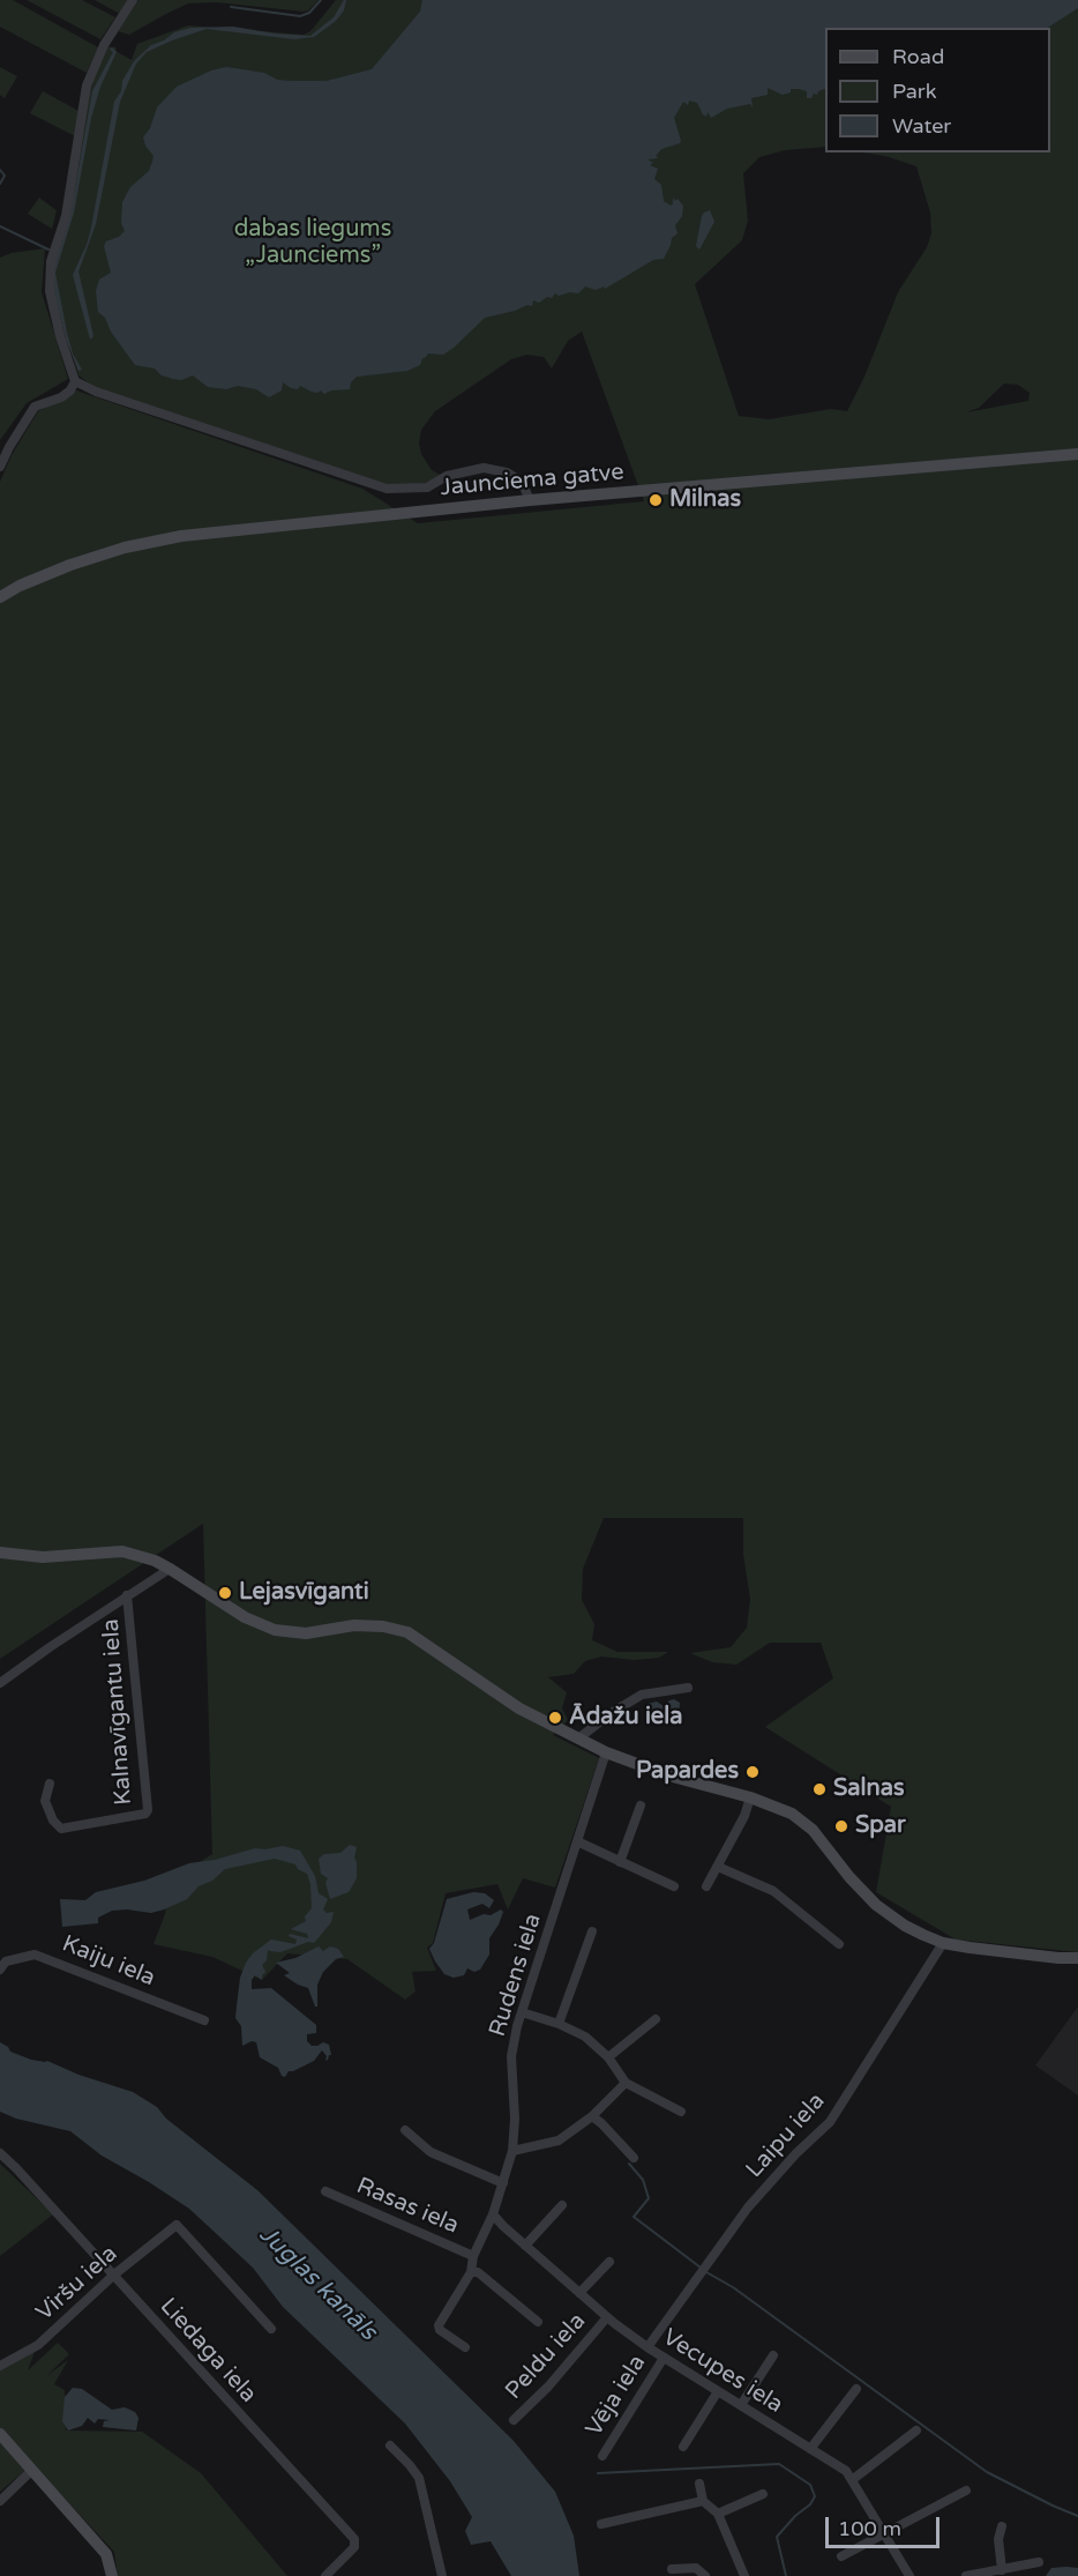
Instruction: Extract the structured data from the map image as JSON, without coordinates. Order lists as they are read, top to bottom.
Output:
{
  "streets": {
    "street": [
      "Jaunciema gatve",
      "Kalnavīgantu iela",
      "Kaiju iela",
      "Rudens iela",
      "Laipu iela",
      "Rasas iela",
      "Viršu iela",
      "Liedaga iela",
      "Peldu iela",
      "Vecupes iela",
      "Vēja iela"
    ]
  },
  "crossings": [
    ["Rudens iela", "Rasas iela"],
    ["Rudens iela", "Vecupes iela"],
    ["Laipu iela", "Vecupes iela"],
    ["Viršu iela", "Liedaga iela"],
    ["Peldu iela", "Vecupes iela"],
    ["Vecupes iela", "Vēja iela"]
  ],
  "water": ["Juglas kanāls"],
  "parks": ["dabas liegums „Jaunciems”"],
  "places": [
    "Milnas",
    "Lejasvīganti",
    "Ādažu iela",
    "Papardes",
    "Salnas",
    "Spar"
  ],
  "legend": ["Road", "Park", "Water"],
  "scale_bar": "100 m"
}
